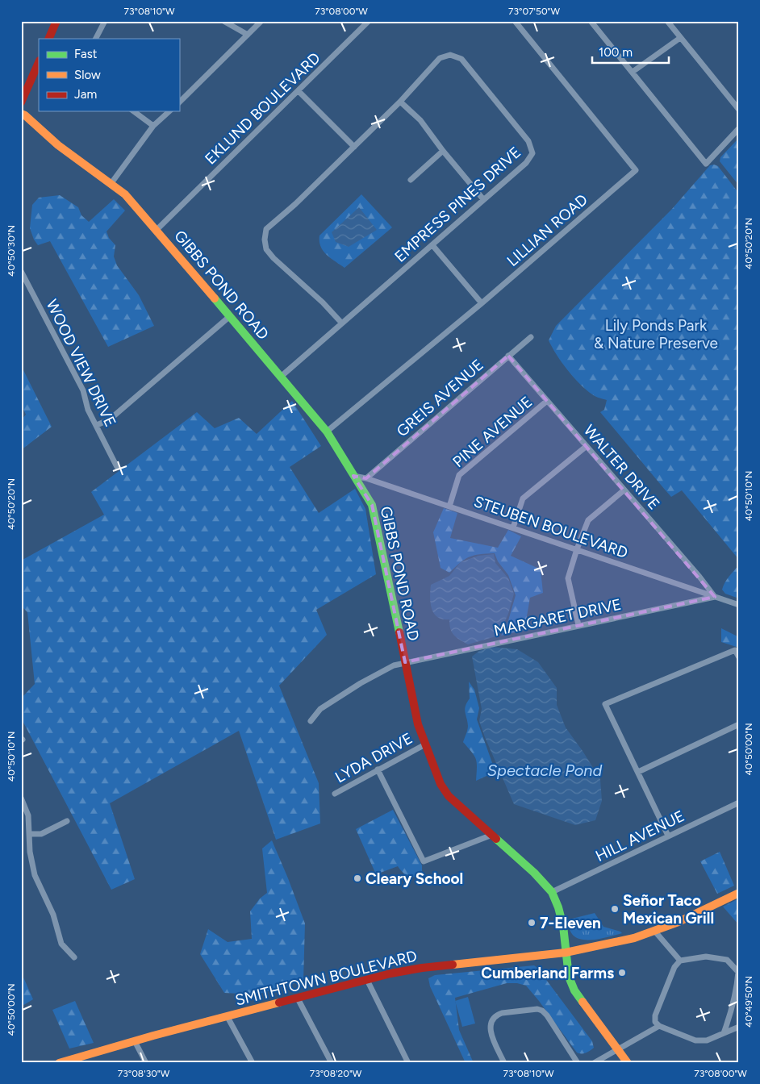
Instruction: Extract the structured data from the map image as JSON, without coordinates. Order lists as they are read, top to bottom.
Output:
{
  "streets": {
    "street": [
      "EKLUND BOULEVARD",
      "EMPRESS PINES DRIVE",
      "LILLIAN ROAD",
      "GIBBS POND ROAD",
      "WOOD VIEW DRIVE",
      "GREIS AVENUE",
      "PINE AVENUE",
      "WALTER DRIVE",
      "STEUBEN BOULEVARD",
      "MARGARET DRIVE",
      "LYDA DRIVE",
      "HILL AVENUE",
      "SMITHTOWN BOULEVARD"
    ]
  },
  "crossings": [
    ["EKLUND BOULEVARD", "GIBBS POND ROAD"],
    ["EMPRESS PINES DRIVE", "GIBBS POND ROAD"],
    ["LILLIAN ROAD", "GIBBS POND ROAD"],
    ["GIBBS POND ROAD", "STEUBEN BOULEVARD"],
    ["GIBBS POND ROAD", "MARGARET DRIVE"],
    ["GIBBS POND ROAD", "LYDA DRIVE"],
    ["GIBBS POND ROAD", "HILL AVENUE"],
    ["GIBBS POND ROAD", "SMITHTOWN BOULEVARD"],
    ["GREIS AVENUE", "WALTER DRIVE"],
    ["GREIS AVENUE", "STEUBEN BOULEVARD"],
    ["PINE AVENUE", "WALTER DRIVE"],
    ["PINE AVENUE", "STEUBEN BOULEVARD"],
    ["WALTER DRIVE", "STEUBEN BOULEVARD"],
    ["WALTER DRIVE", "MARGARET DRIVE"],
    ["STEUBEN BOULEVARD", "MARGARET DRIVE"]
  ],
  "water": ["Spectacle Pond"],
  "parks": ["Lily Ponds Park & Nature Preserve"],
  "places": [
    "Cleary School",
    "Señor Taco Mexican Grill",
    "7-Eleven",
    "Cumberland Farms"
  ],
  "legend": ["Fast", "Slow", "Jam"],
  "scale_bar": "100 m",
  "coordinates": [
    "73°08'10\"W",
    "73°08'00\"W",
    "73°07'50\"W",
    "40°50'20\"N",
    "40°50'30\"N",
    "40°50'10\"N",
    "40°50'00\"N",
    "40°49'50\"N",
    "73°08'30\"W",
    "73°08'20\"W"
  ]
}
